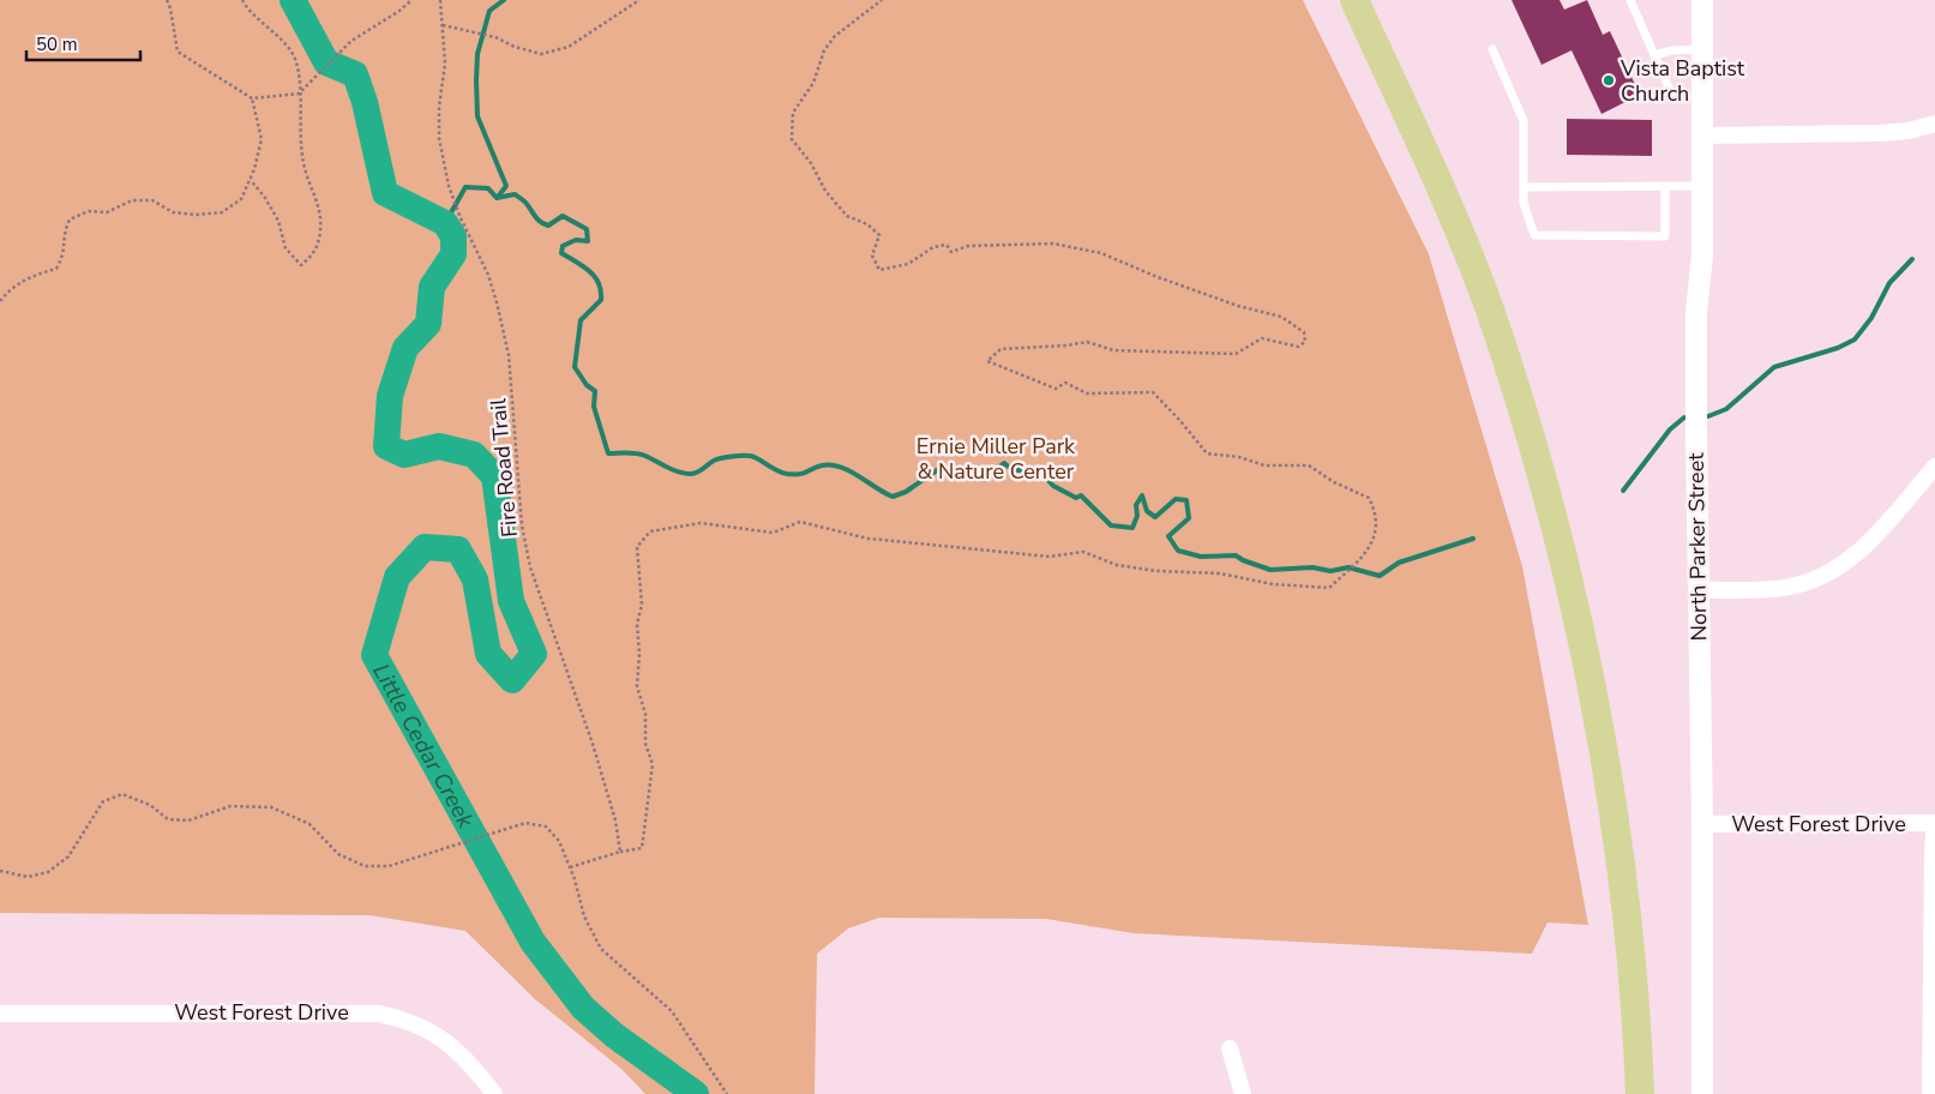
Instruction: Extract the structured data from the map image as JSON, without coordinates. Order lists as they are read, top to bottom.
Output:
{
  "streets": {
    "street": ["North Parker Street", "West Forest Drive"],
    "path": ["Fire Road Trail"]
  },
  "crossings": [
    ["North Parker Street", "West Forest Drive"]
  ],
  "water": ["Little Cedar Creek"],
  "parks": ["Ernie Miller Park & Nature Center"],
  "places": ["Vista Baptist Church"],
  "scale_bar": "50 m"
}
